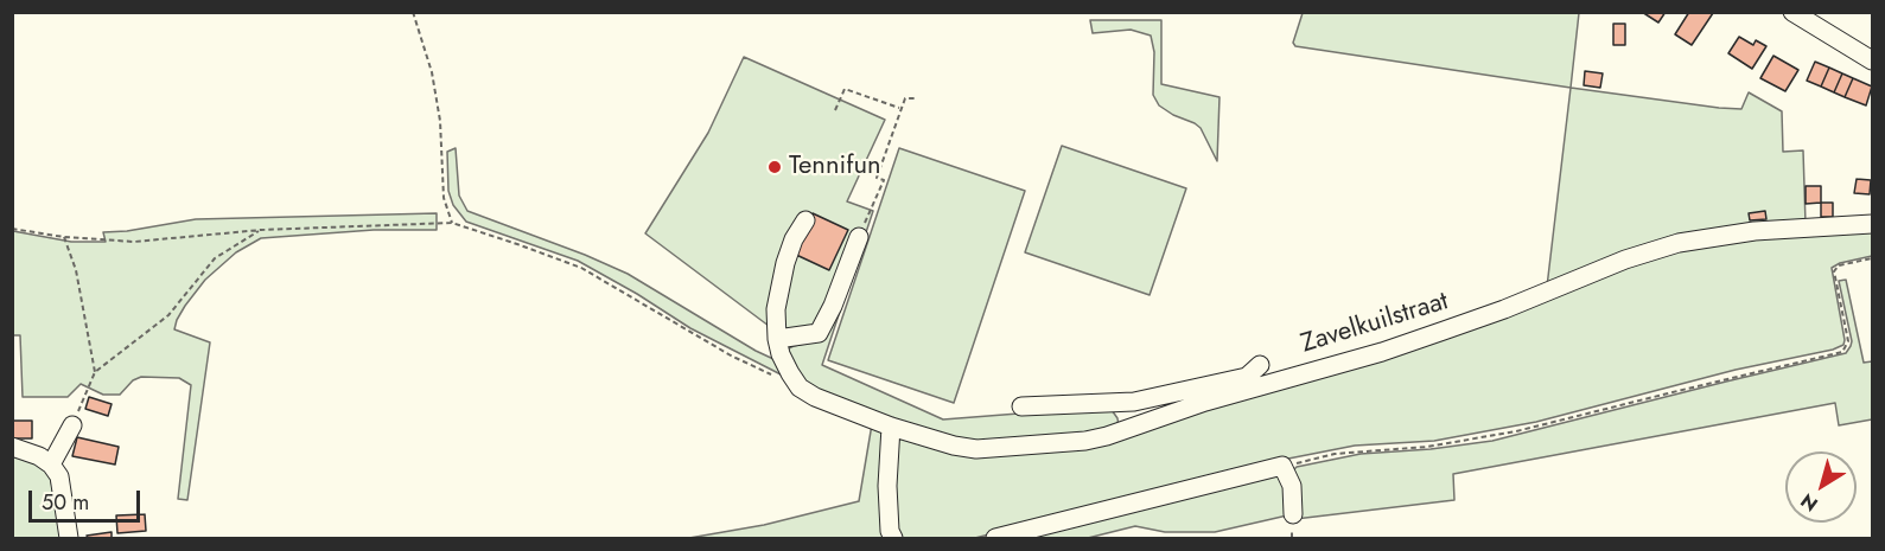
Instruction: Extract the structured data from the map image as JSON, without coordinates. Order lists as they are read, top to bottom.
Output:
{
  "streets": {
    "street": ["Zavelkuilstraat"]
  },
  "places": ["Tennifun"],
  "scale_bar": "50 m",
  "north": "bottom left"
}
